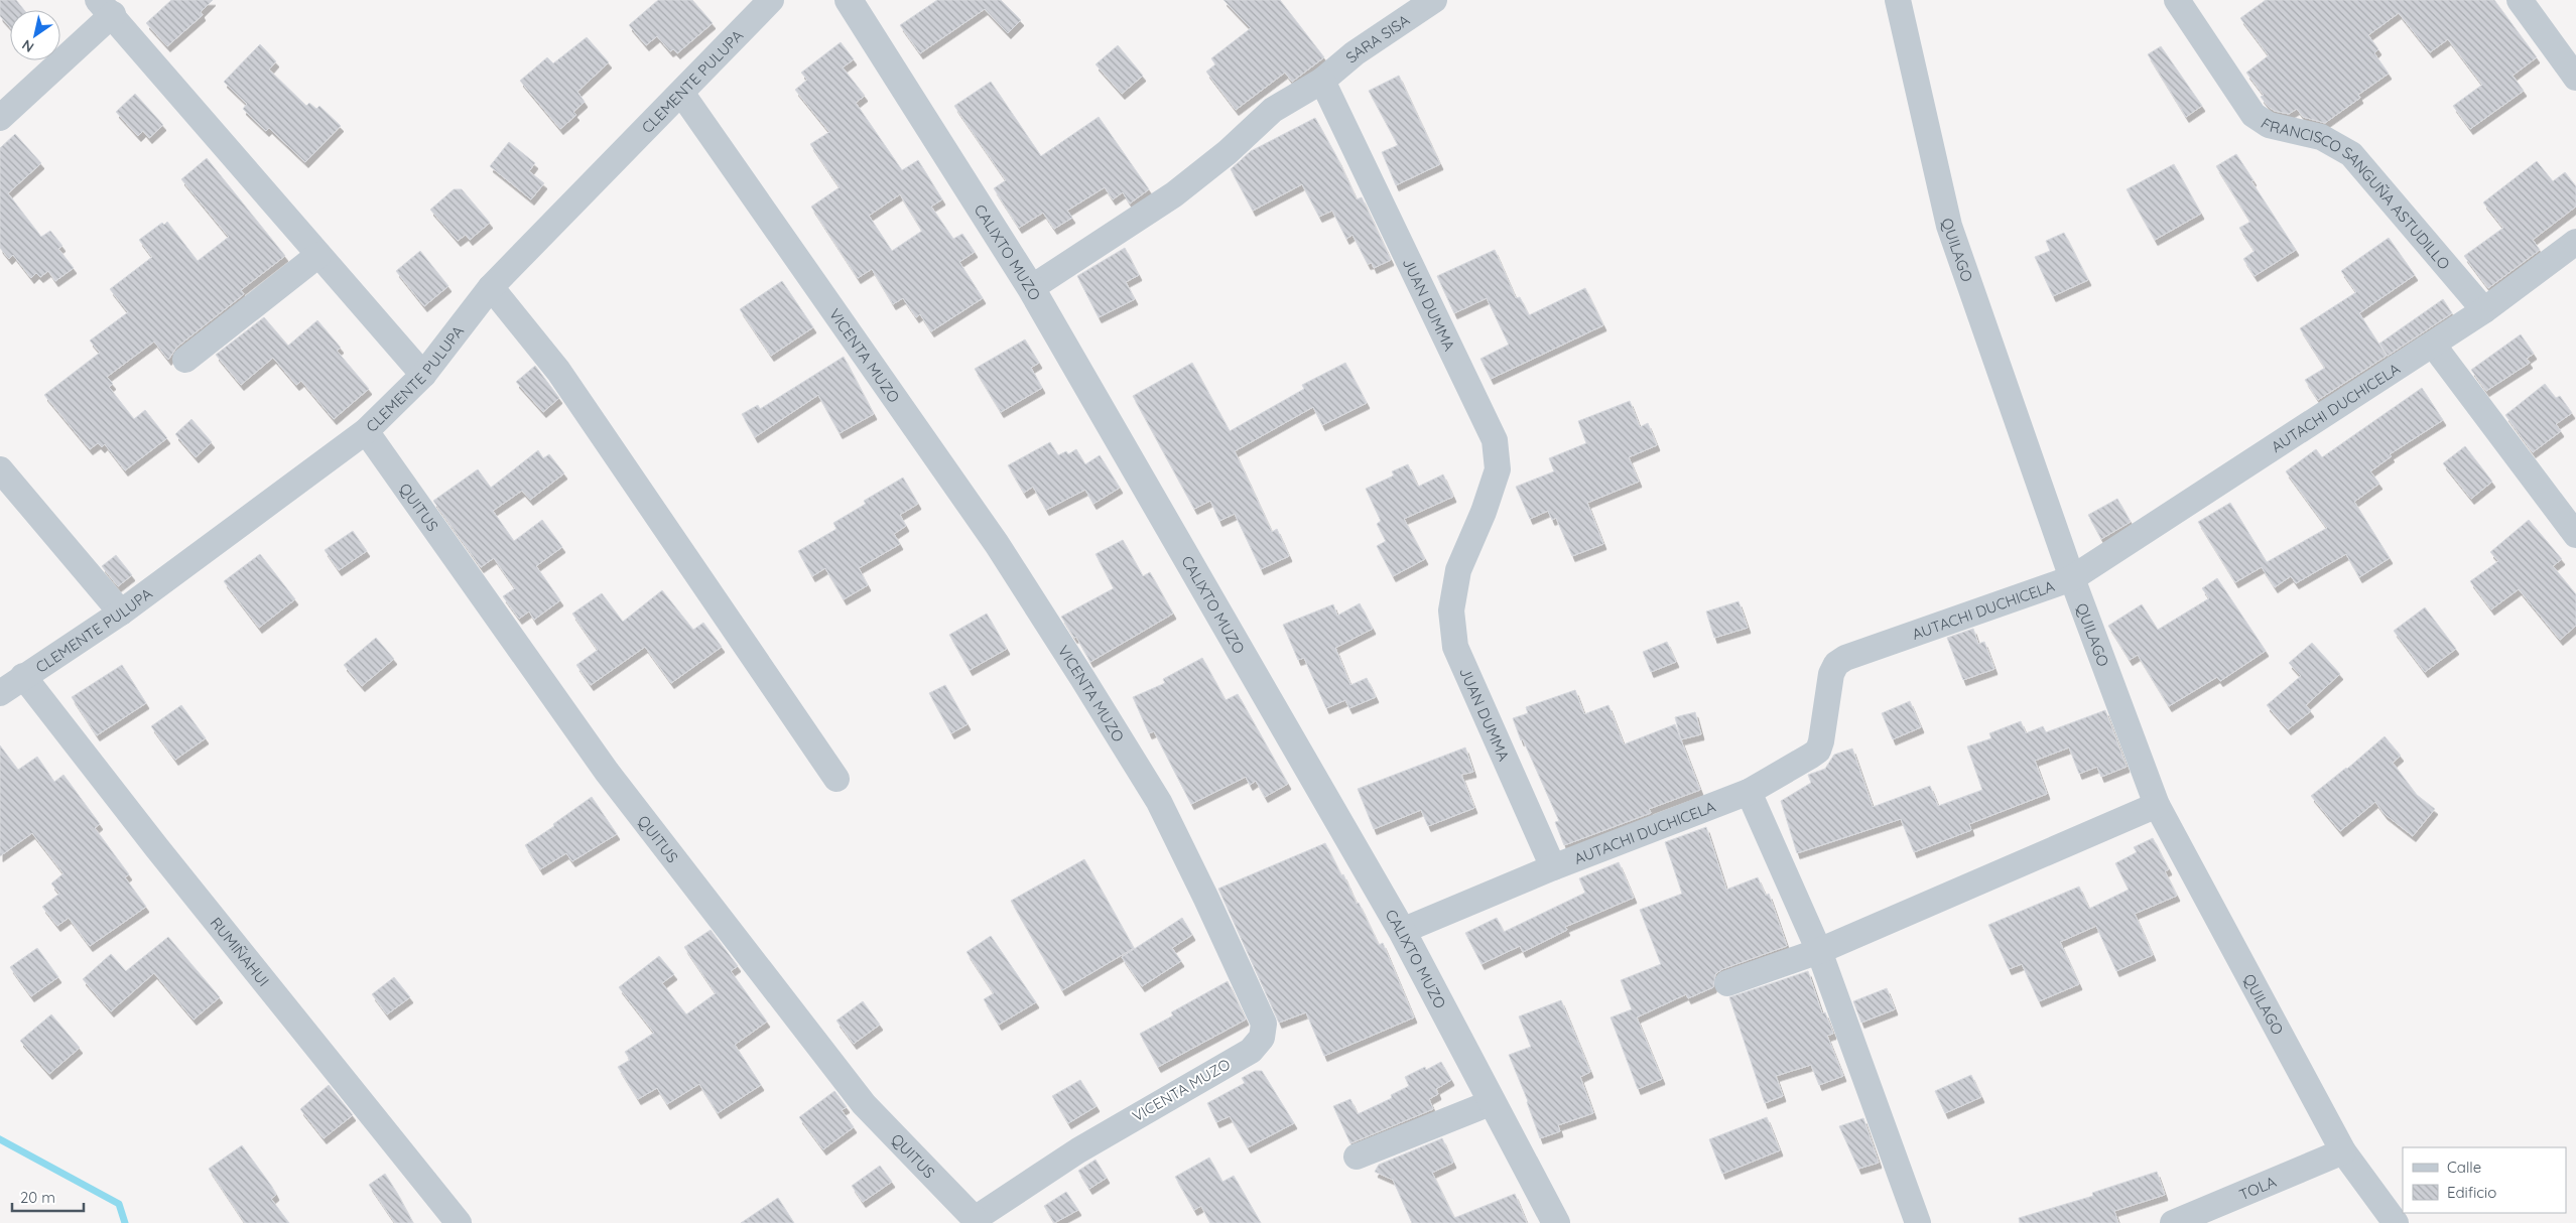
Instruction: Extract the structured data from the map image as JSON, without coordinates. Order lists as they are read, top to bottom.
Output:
{
  "streets": {
    "street": [
      "SARA SISA",
      "CLEMENTE PULUPA",
      "FRANCISCO SANGUÑA ASTUDILLO",
      "QUILAGO",
      "CALIXTO MUZO",
      "JUAN DUMMA",
      "VICENTA MUZO",
      "AUTACHI DUCHICELA",
      "QUITUS",
      "RUMIÑAHUI",
      "TOLA"
    ]
  },
  "crossings": [
    ["SARA SISA", "JUAN DUMMA"],
    ["CLEMENTE PULUPA", "VICENTA MUZO"],
    ["CLEMENTE PULUPA", "QUITUS"],
    ["CLEMENTE PULUPA", "RUMIÑAHUI"],
    ["FRANCISCO SANGUÑA ASTUDILLO", "AUTACHI DUCHICELA"],
    ["QUILAGO", "AUTACHI DUCHICELA"],
    ["QUILAGO", "TOLA"],
    ["CALIXTO MUZO", "AUTACHI DUCHICELA"],
    ["JUAN DUMMA", "AUTACHI DUCHICELA"],
    ["VICENTA MUZO", "QUITUS"]
  ],
  "legend": ["Calle", "Edificio"],
  "scale_bar": "20 m",
  "north": "bottom left"
}
